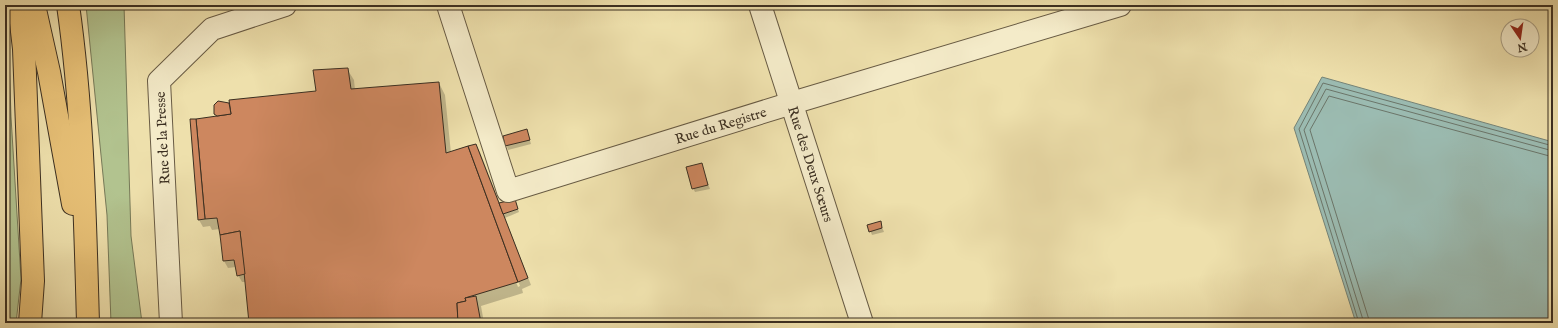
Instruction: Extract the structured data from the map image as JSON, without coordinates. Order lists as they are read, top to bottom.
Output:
{
  "streets": {
    "lane": ["Rue du Registre", "Rue de la Presse", "Rue des Deux Sœurs"]
  },
  "crossings": [
    ["Rue du Registre", "Rue des Deux Sœurs"]
  ],
  "north": "bottom"
}
